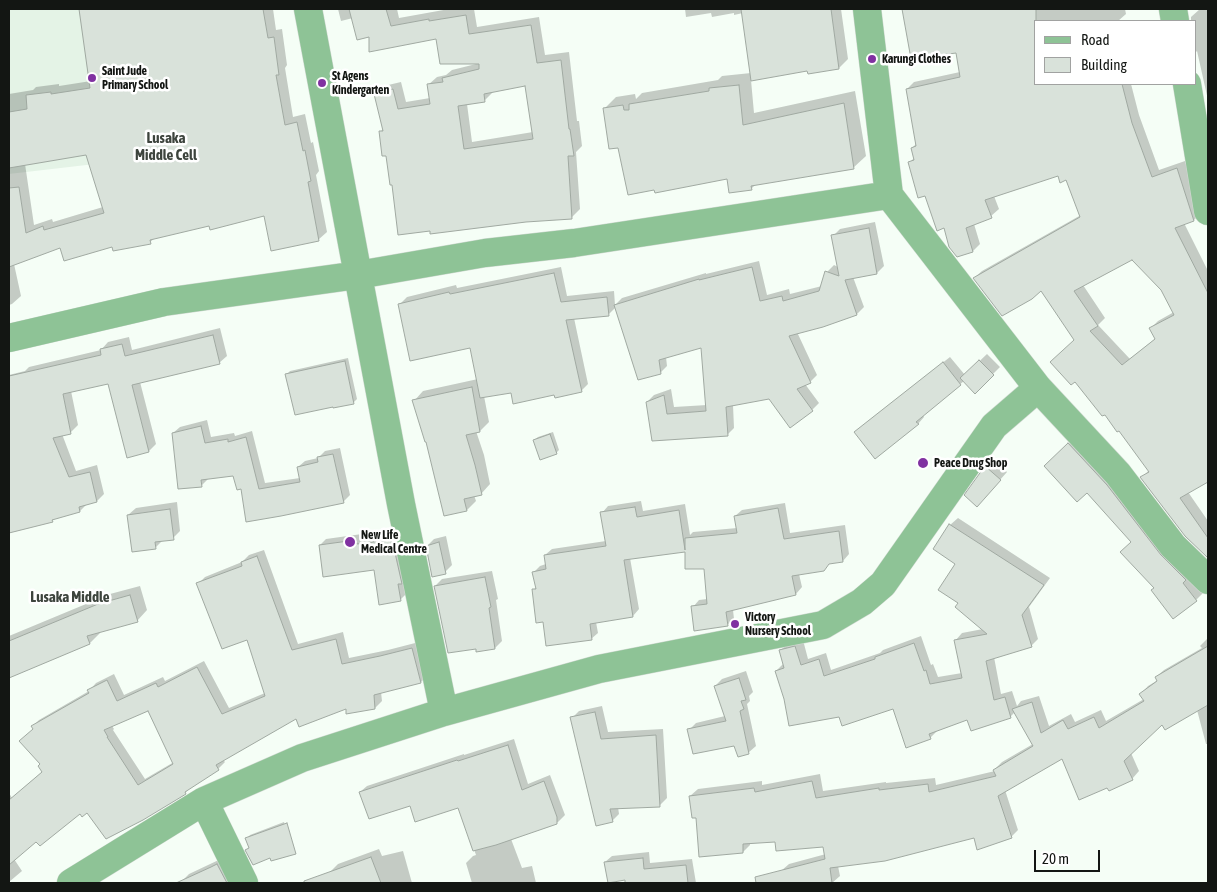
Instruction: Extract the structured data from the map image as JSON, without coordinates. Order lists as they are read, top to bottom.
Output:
{
  "districts": ["Lusaka Middle Cell", "Lusaka Middle"],
  "places": [
    "Karungi Clothes",
    "Saint Jude Primary School",
    "St Agens Kindergarten",
    "Peace Drug Shop",
    "New Life Medical Centre",
    "Victory Nursery School"
  ],
  "legend": ["Road", "Building"],
  "scale_bar": "20 m"
}
